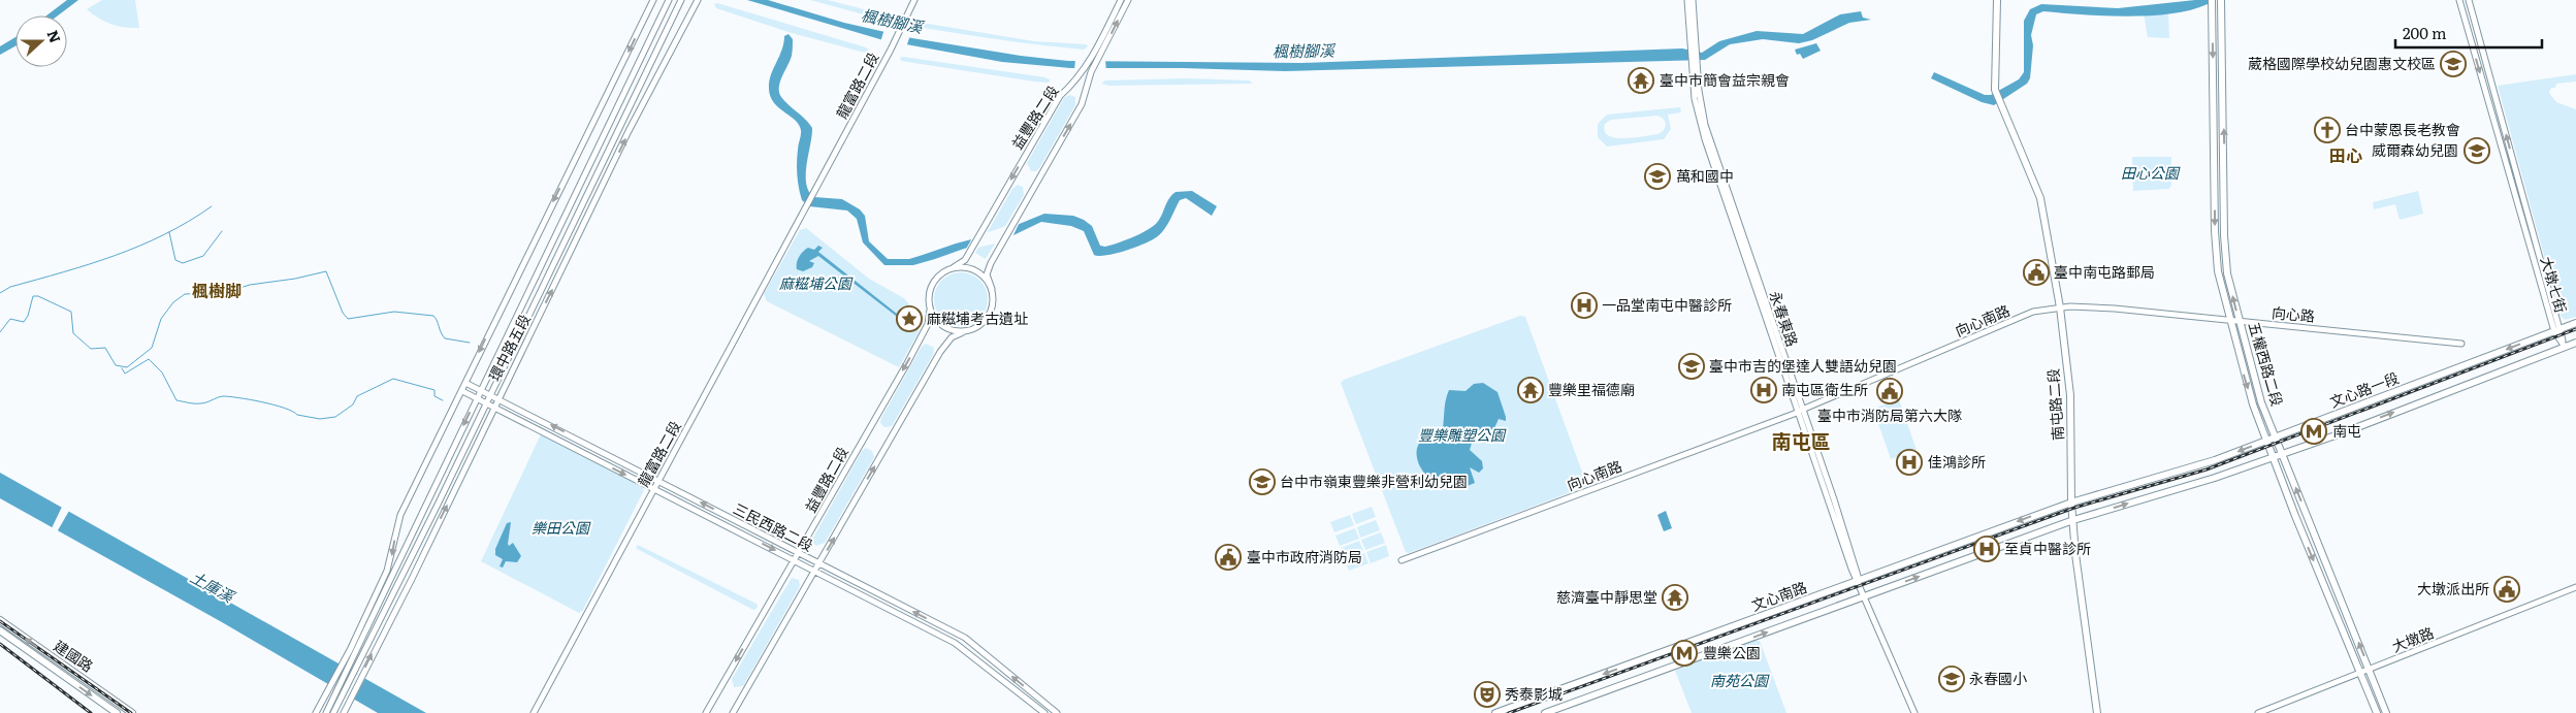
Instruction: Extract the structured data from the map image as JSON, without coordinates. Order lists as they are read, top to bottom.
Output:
{
  "streets": {
    "main road": [
      "五權西路二段",
      "文心路一段",
      "南屯路二段",
      "文心南路",
      "建國路"
    ],
    "street": [
      "龍富路二段",
      "益豐路二段",
      "大墩七街",
      "向心路",
      "永春東路",
      "向心南路",
      "環中路五段",
      "三民西路二段",
      "大墩路"
    ]
  },
  "crossings": [
    ["龍富路二段", "三民西路二段"],
    ["益豐路二段", "三民西路二段"],
    ["大墩七街", "文心路一段"],
    ["向心路", "向心南路"],
    ["向心路", "五權西路二段"],
    ["向心路", "南屯路二段"],
    ["永春東路", "向心南路"],
    ["永春東路", "文心南路"],
    ["向心南路", "南屯路二段"],
    ["環中路五段", "三民西路二段"],
    ["五權西路二段", "文心路一段"],
    ["五權西路二段", "大墩路"],
    ["文心路一段", "南屯路二段"],
    ["文心路一段", "文心南路"],
    ["南屯路二段", "文心南路"]
  ],
  "districts": ["田心", "楓樹脚", "南屯區"],
  "water": ["楓樹腳溪", "土庫溪"],
  "parks": [
    "田心公園",
    "麻糍埔公園",
    "豐樂雕塑公園",
    "樂田公園",
    "南苑公園"
  ],
  "places": {
    "school or university": [
      "葳格國際學校幼兒園惠文校區",
      "威爾森幼兒園",
      "萬和國中",
      "臺中市吉的堡達人雙語幼兒園",
      "台中市嶺東豐樂非營利幼兒園",
      "永春國小"
    ],
    "temple": ["臺中市簡會益宗親會", "豐樂里福德廟", "慈濟臺中靜思堂"],
    "church": ["台中蒙恩長老教會"],
    "public building": [
      "臺中南屯路郵局",
      "臺中市消防局第六大隊",
      "臺中市政府消防局",
      "大墩派出所"
    ],
    "hospital": [
      "一品堂南屯中醫診所",
      "南屯區衛生所",
      "佳鴻診所",
      "至貞中醫診所"
    ],
    "place": ["麻糍埔考古遺址"],
    "metro station": ["南屯", "豐樂公園"],
    "theatre": ["秀泰影城"]
  },
  "scale_bar": "200 m",
  "north": "right"
}
